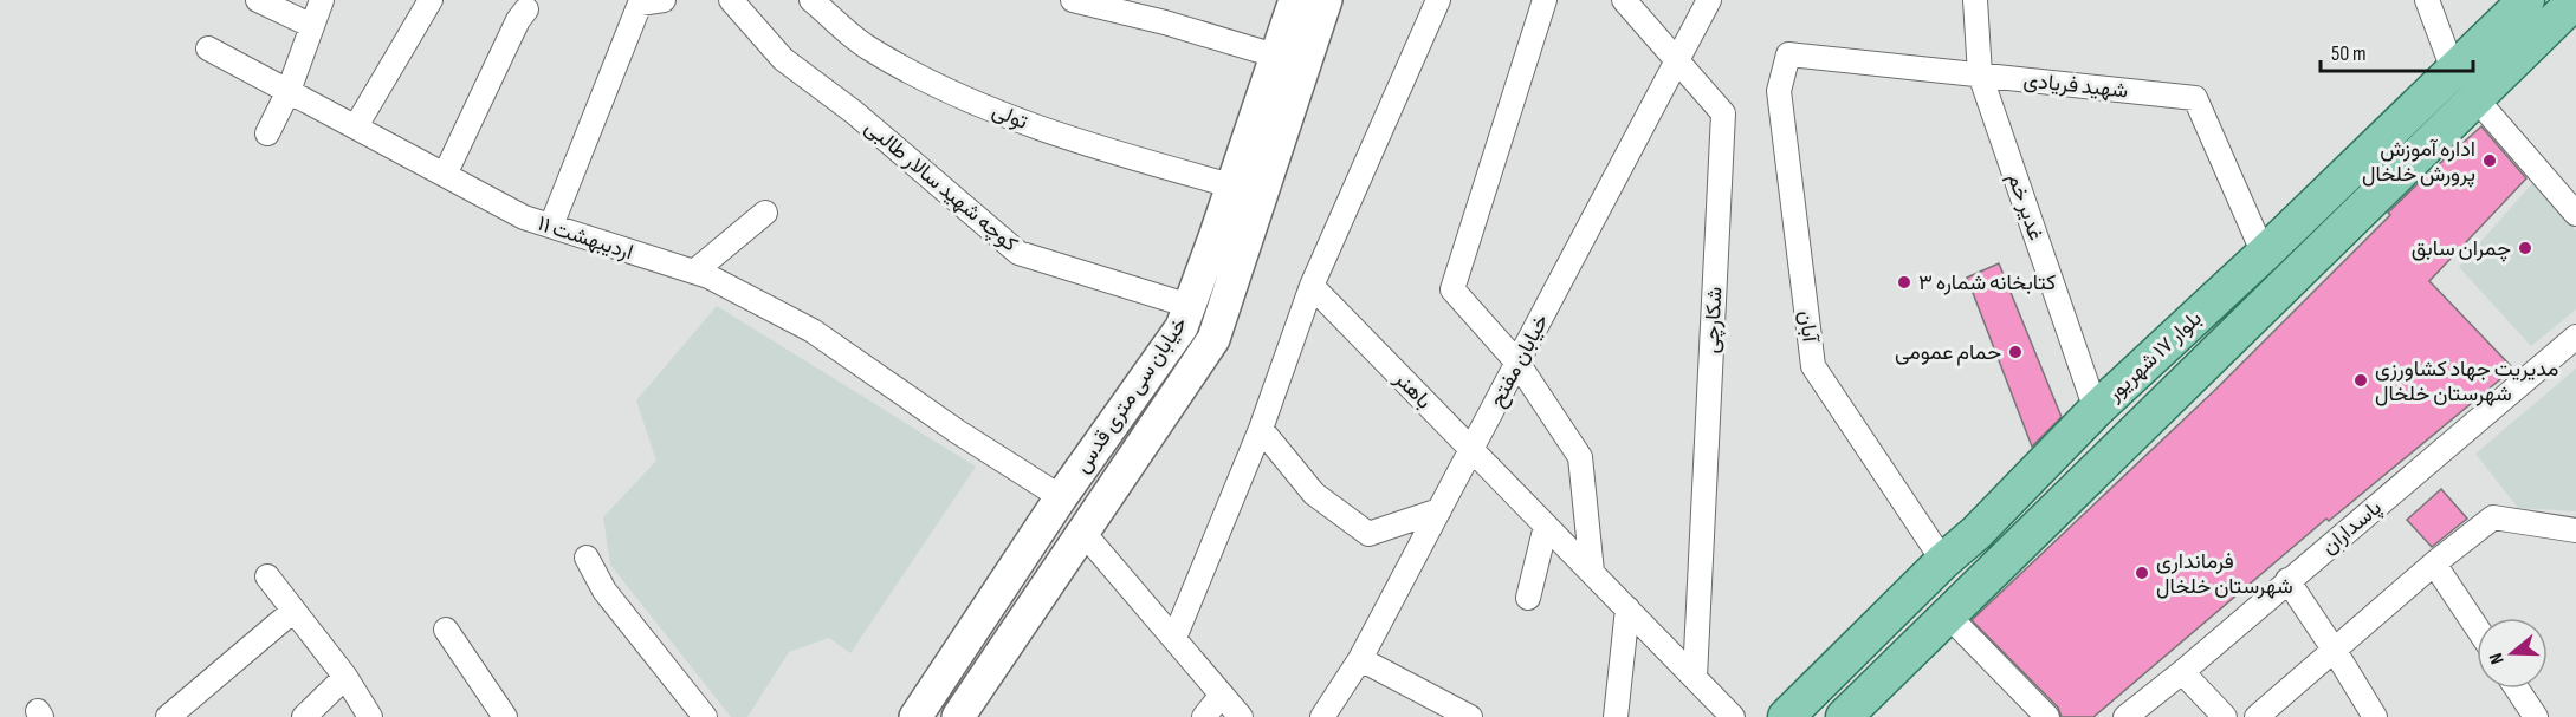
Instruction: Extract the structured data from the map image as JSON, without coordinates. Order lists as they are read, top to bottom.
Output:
{
  "streets": {
    "main road": ["بلوار ١٧ شهریور", "خیابان سی متری قدس"],
    "street": [
      "شهید فریادی",
      "تولی",
      "کوچه شهید سالار طالبی",
      "غدیر خم",
      "۱۱ اردیبهشت",
      "شکارچی",
      "آبان",
      "خیابان مفتح",
      "باهنر",
      "پاسداران"
    ]
  },
  "crossings": [
    ["شهید فریادی", "غدیر خم"],
    ["شهید فریادی", "آبان"],
    ["شهید فریادی", "بلوار ١٧ شهریور"],
    ["تولی", "خیابان سی متری قدس"],
    ["کوچه شهید سالار طالبی", "خیابان سی متری قدس"],
    ["غدیر خم", "بلوار ١٧ شهریور"],
    ["۱۱ اردیبهشت", "خیابان سی متری قدس"],
    ["شکارچی", "خیابان مفتح"],
    ["شکارچی", "باهنر"],
    ["آبان", "بلوار ١٧ شهریور"],
    ["خیابان مفتح", "باهنر"]
  ],
  "places": [
    "اداره آموزش پرورش خلخال",
    "چمران سابق",
    "کتابخانه شماره ۳",
    "حمام عمومی",
    "مدیریت جهاد کشاورزی شهرستان خلخال",
    "فرمانداری شهرستان خلخال"
  ],
  "scale_bar": "50 m",
  "north": "left"
}
